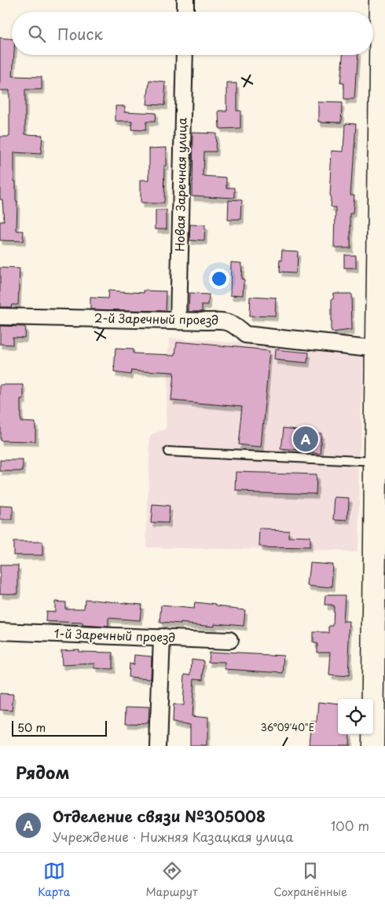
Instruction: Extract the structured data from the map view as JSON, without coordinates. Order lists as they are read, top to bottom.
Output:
{
  "streets": {
    "street": ["Новая Заречная улица", "2-й Заречный проезд", "1-й Заречный проезд"]
  },
  "crossings": [
    ["Новая Заречная улица", "2-й Заречный проезд"]
  ],
  "scale_bar": "50 m",
  "page": {
    "search": "Поиск",
    "pins": "A",
    "scale": "50 m",
    "heading": "Рядом",
    "list": [
      {
        "mark": "A",
        "name": "Отделение связи №305008",
        "note": "Учреждение · Нижняя Казацкая улица",
        "value": "100 m"
      }
    ],
    "nav": ["Карта", "Маршрут", "Сохранённые"]
  },
  "coordinates": ["36°09'40\"E"]
}
